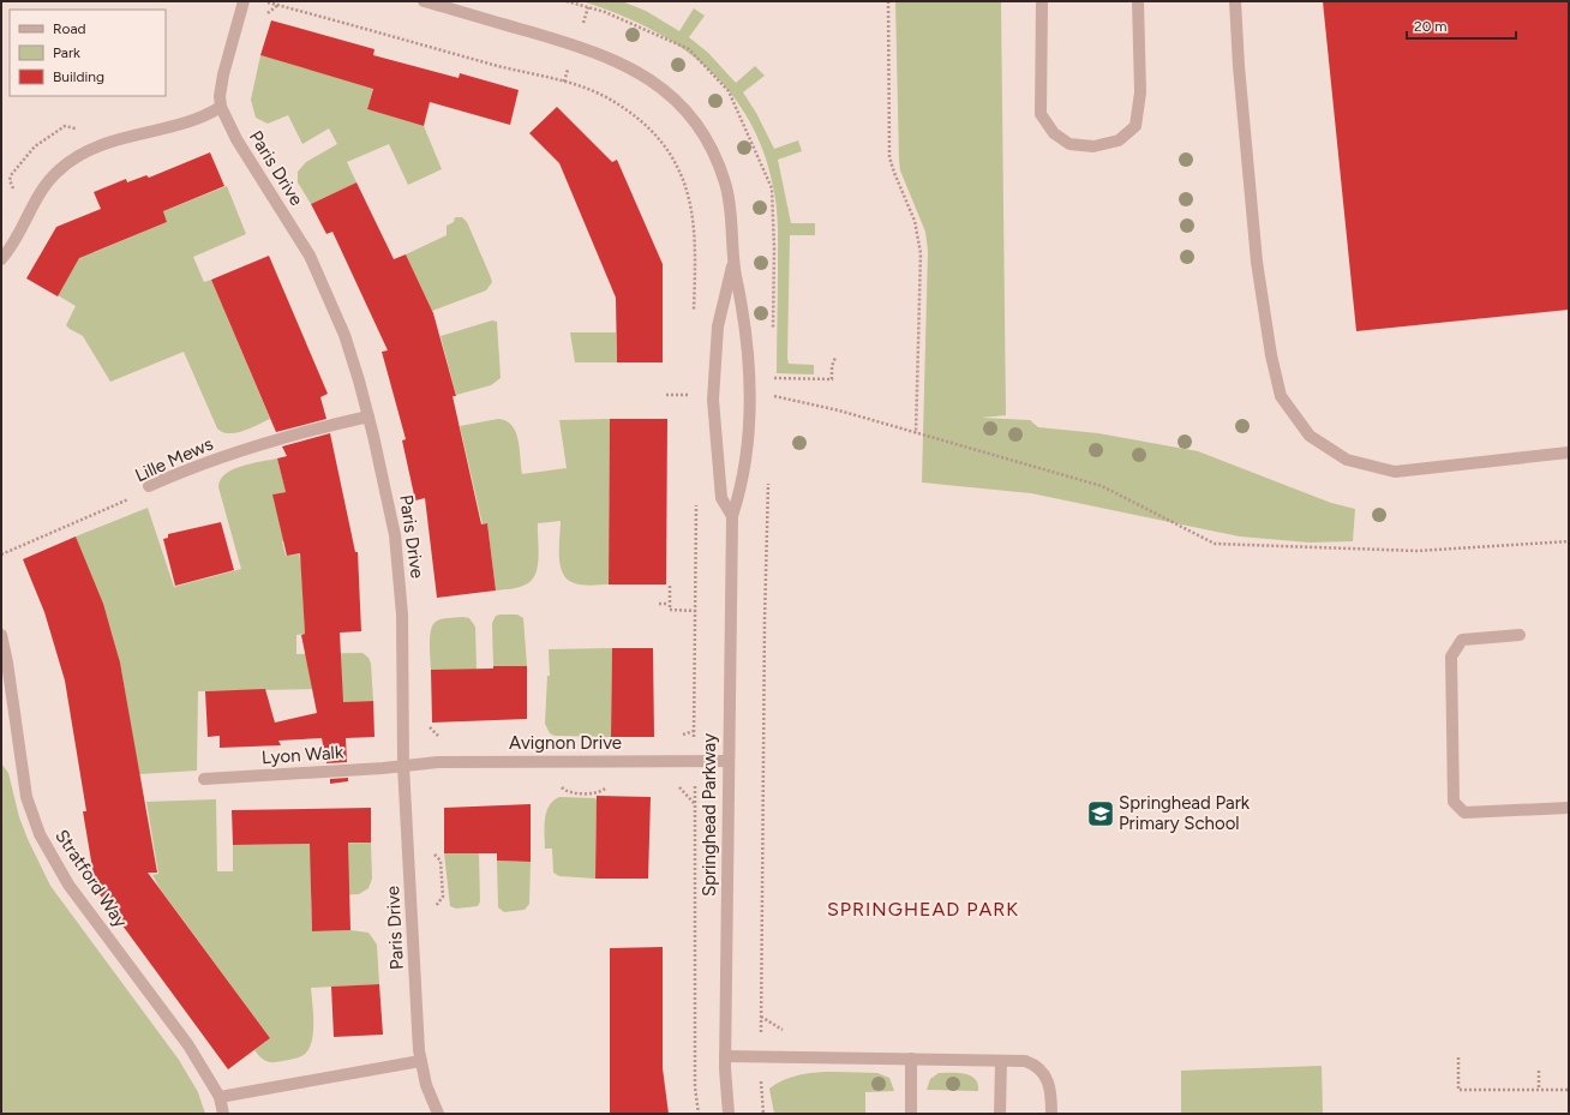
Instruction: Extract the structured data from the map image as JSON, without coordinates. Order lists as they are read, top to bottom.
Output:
{
  "streets": {
    "street": [
      "Paris Drive",
      "Lille Mews",
      "Avignon Drive",
      "Lyon Walk",
      "Springhead Parkway",
      "Stratford Way"
    ]
  },
  "crossings": [
    ["Paris Drive", "Lille Mews"],
    ["Paris Drive", "Avignon Drive"],
    ["Paris Drive", "Lyon Walk"],
    ["Avignon Drive", "Lyon Walk"],
    ["Avignon Drive", "Springhead Parkway"]
  ],
  "districts": ["SPRINGHEAD PARK"],
  "places": {
    "school or university": ["Springhead Park Primary School"]
  },
  "legend": ["Road", "Park", "Building"],
  "scale_bar": "20 m"
}
